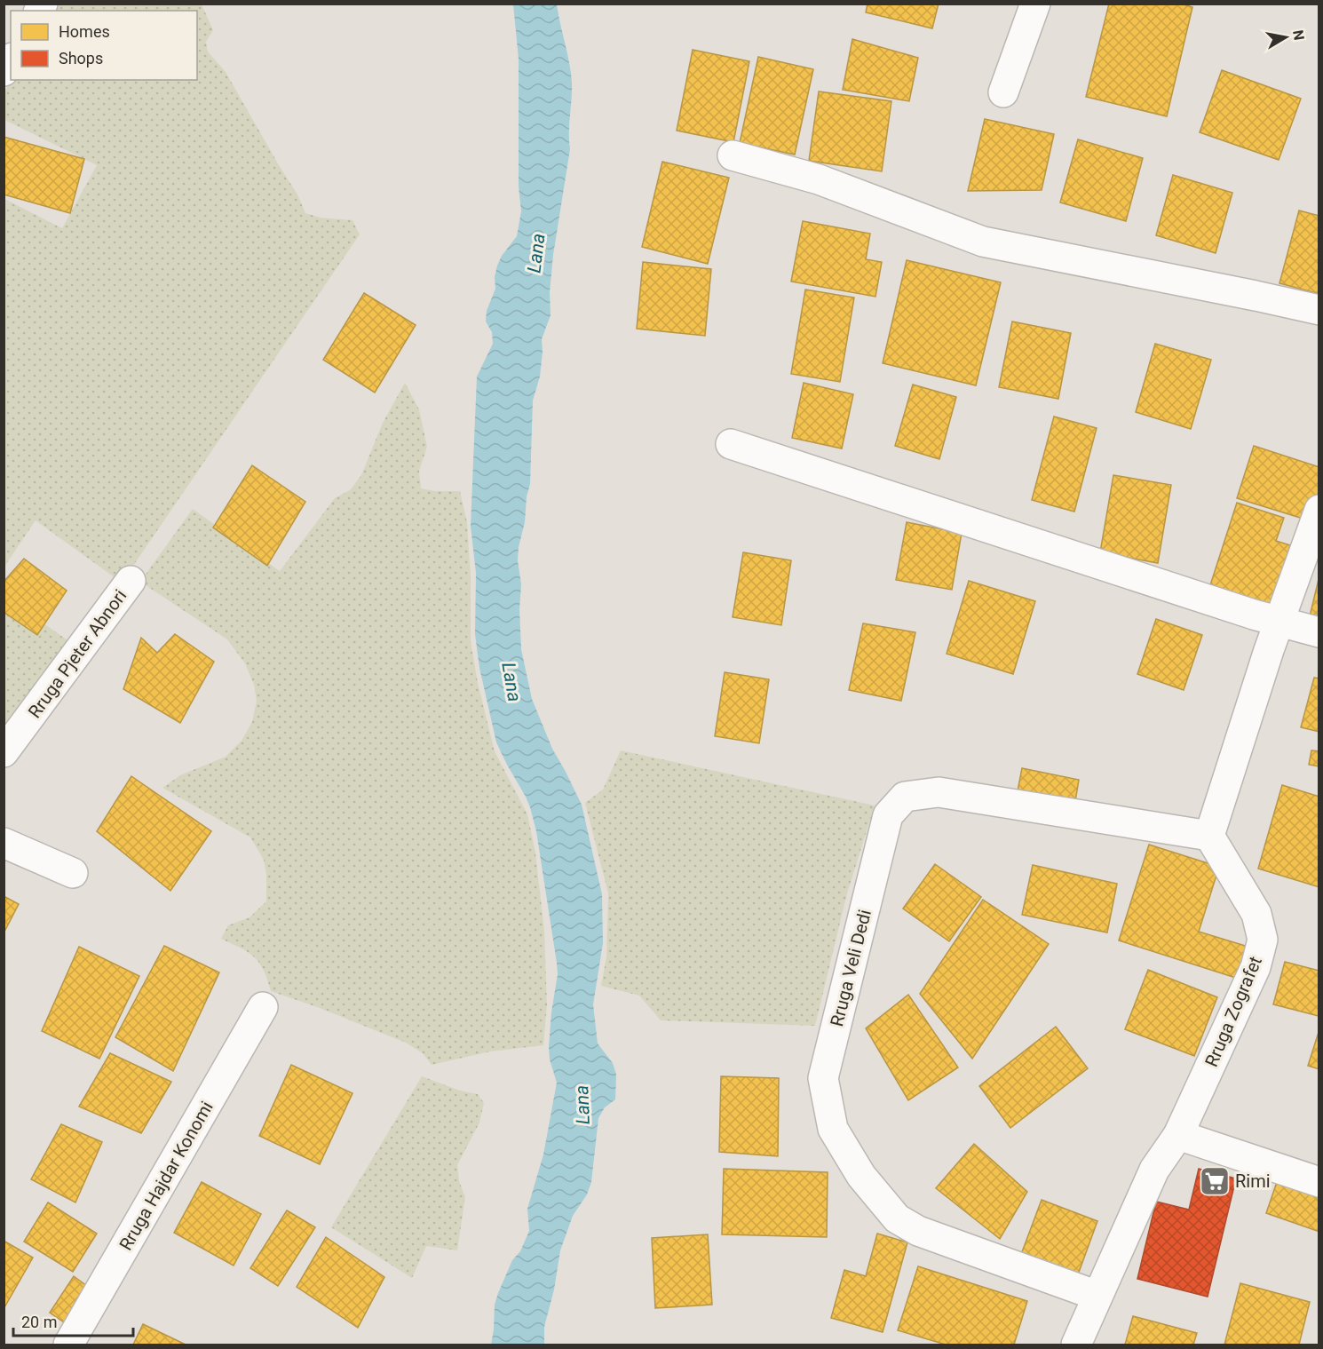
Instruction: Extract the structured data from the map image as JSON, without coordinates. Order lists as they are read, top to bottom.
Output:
{
  "streets": {
    "street": [
      "Rruga Pjeter Abnori",
      "Rruga Veli Dedi",
      "Rruga Zografet",
      "Rruga Hajdar Konomi"
    ]
  },
  "crossings": [
    ["Rruga Veli Dedi", "Rruga Zografet"]
  ],
  "water": ["Lana"],
  "places": {
    "supermarket": ["Rimi"]
  },
  "legend": ["Homes", "Shops"],
  "scale_bar": "20 m",
  "north": "right"
}
